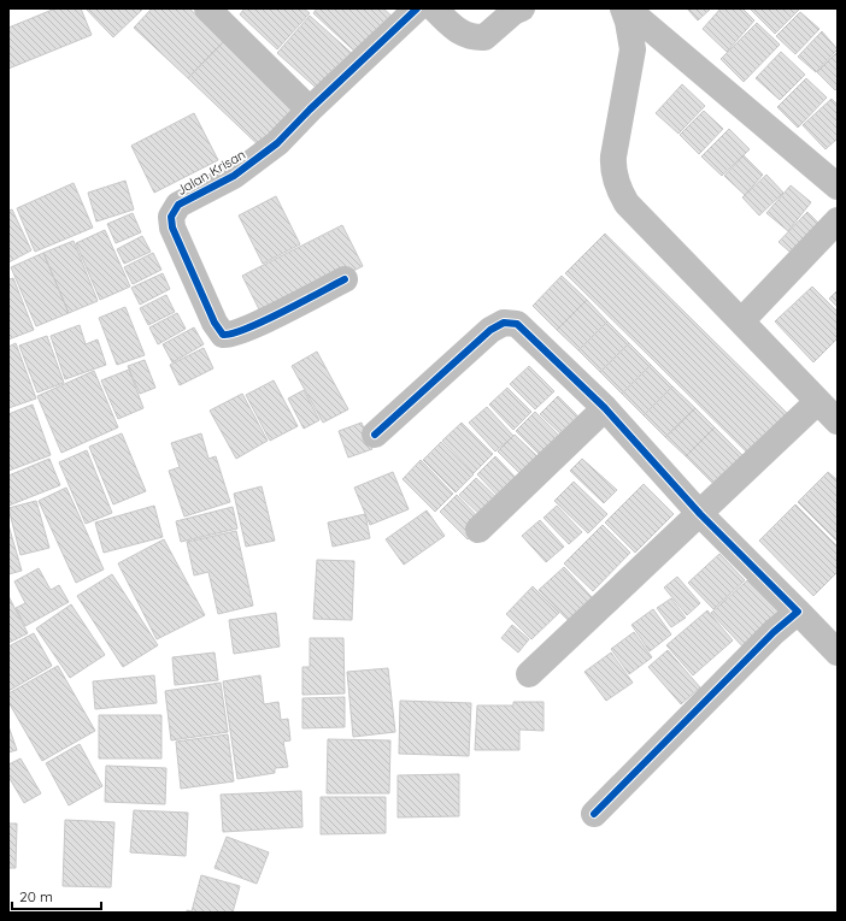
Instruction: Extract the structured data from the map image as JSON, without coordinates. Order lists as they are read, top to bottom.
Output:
{
  "streets": {
    "street": ["Jalan Krisan"]
  },
  "scale_bar": "20 m"
}
